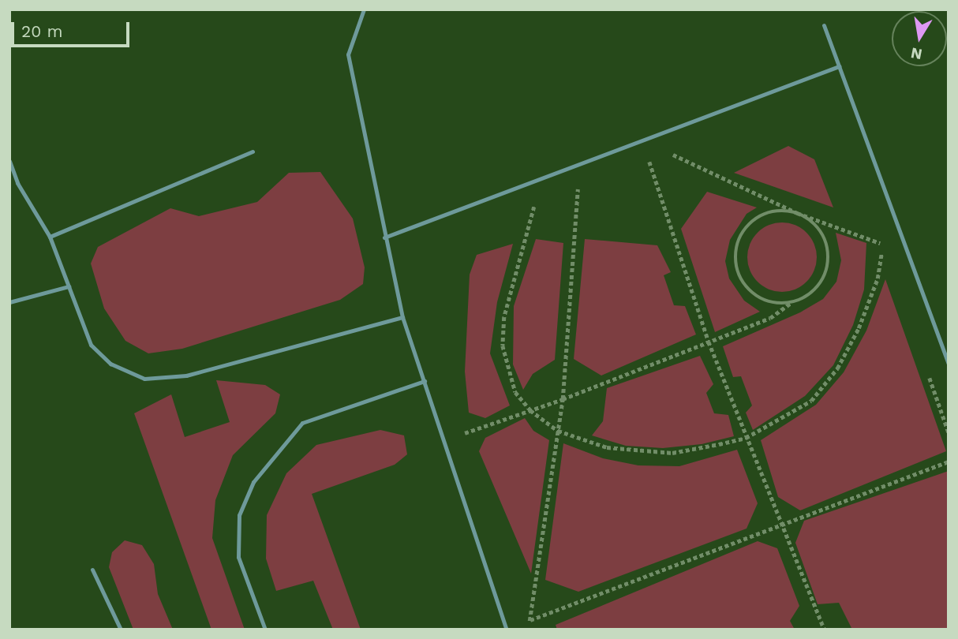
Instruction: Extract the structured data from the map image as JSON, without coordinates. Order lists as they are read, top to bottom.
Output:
{
  "scale_bar": "20 m",
  "north": "bottom"
}
